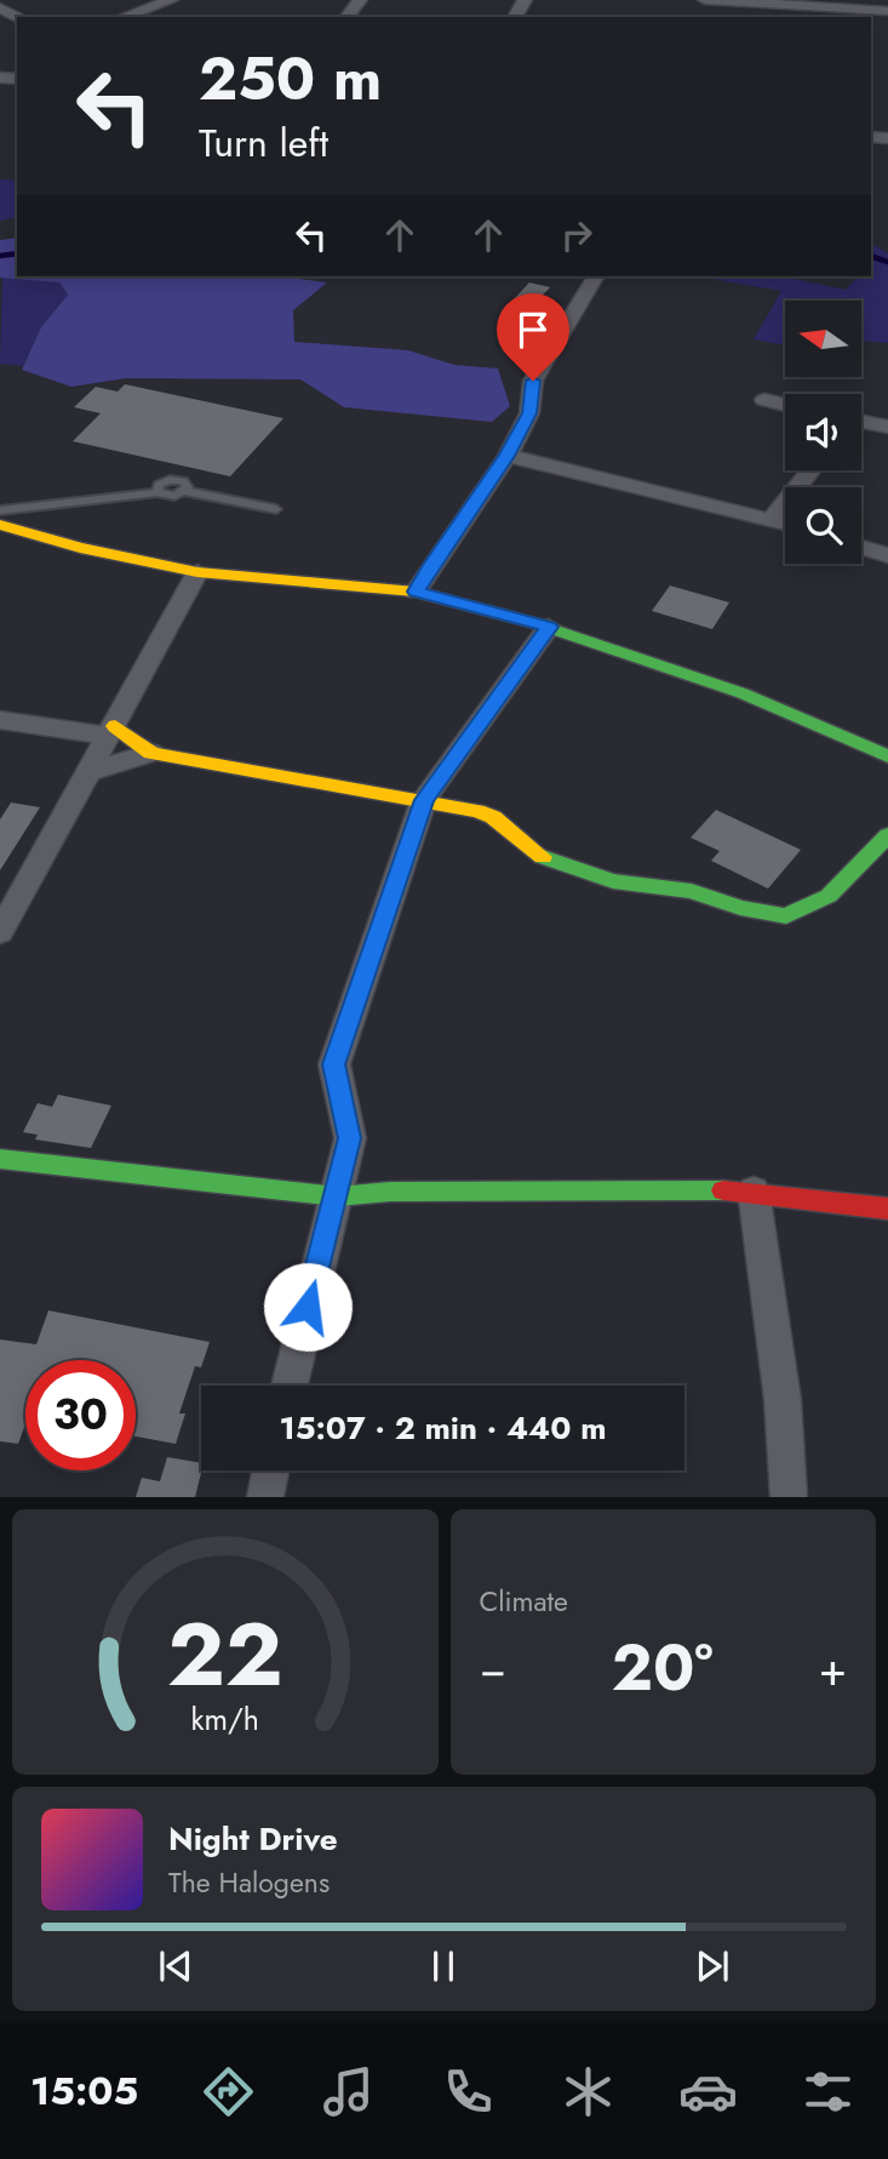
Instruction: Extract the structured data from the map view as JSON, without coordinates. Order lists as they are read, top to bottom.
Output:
{
  "north": "left",
  "page": {
    "turn": ["250 m", "Turn left"],
    "limit": "30",
    "trip": "15:07 · 2 min · 440 m",
    "tile": "Climate",
    "heat": ["−", "20°", "+"],
    "song": ["Night Drive", "The Halogens"],
    "tabs": "15:05",
    "gauge": ["22", "km/h"]
  }
}
